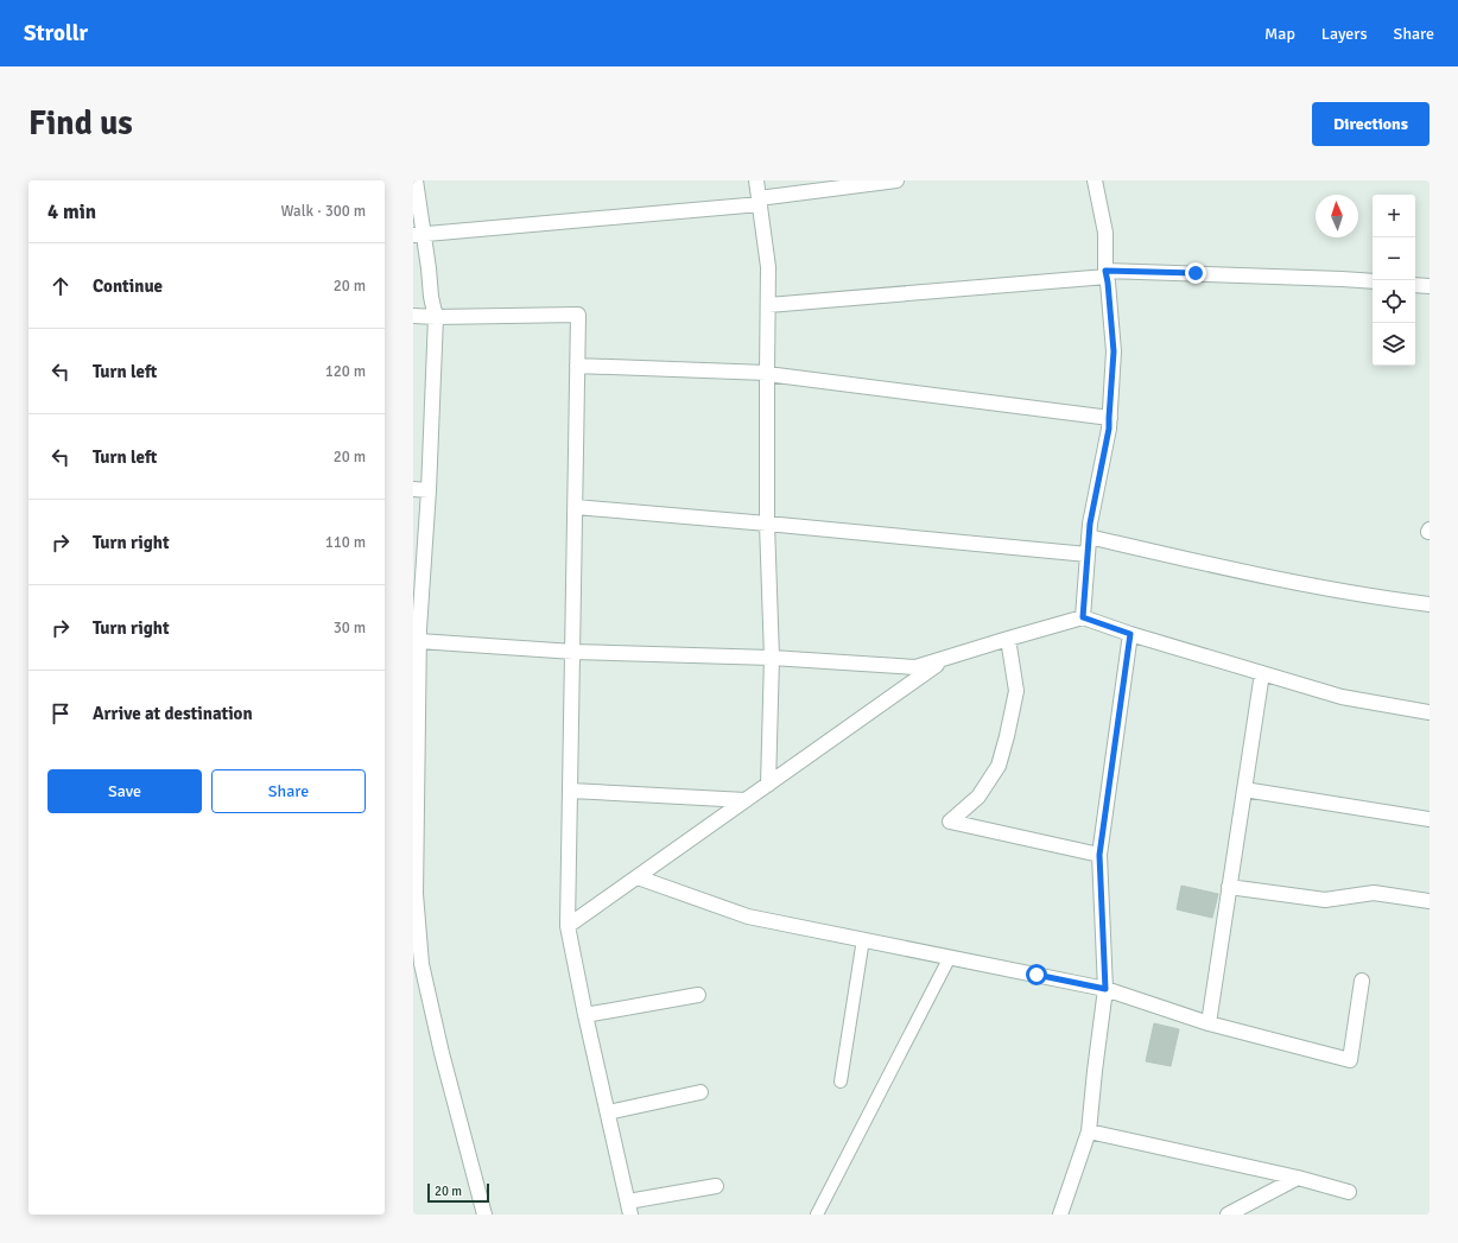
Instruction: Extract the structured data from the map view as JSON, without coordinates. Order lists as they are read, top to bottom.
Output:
{
  "scale_bar": "20 m",
  "north": "top",
  "page": {
    "header": "Strollr",
    "nav": ["Map", "Layers", "Share"],
    "buttons": [
      "Directions",
      ["Save", "Share"]
    ],
    "title": "Find us",
    "heading": ["4 min", "Walk · 300 m"],
    "map_buttons": ["+", "−"],
    "list": [
      ["Continue", "20 m"],
      ["Turn left", "120 m"],
      ["Turn left", "20 m"],
      ["Turn right", "110 m"],
      ["Turn right", "30 m"],
      "Arrive at destination"
    ],
    "scale": "20 m"
  }
}
